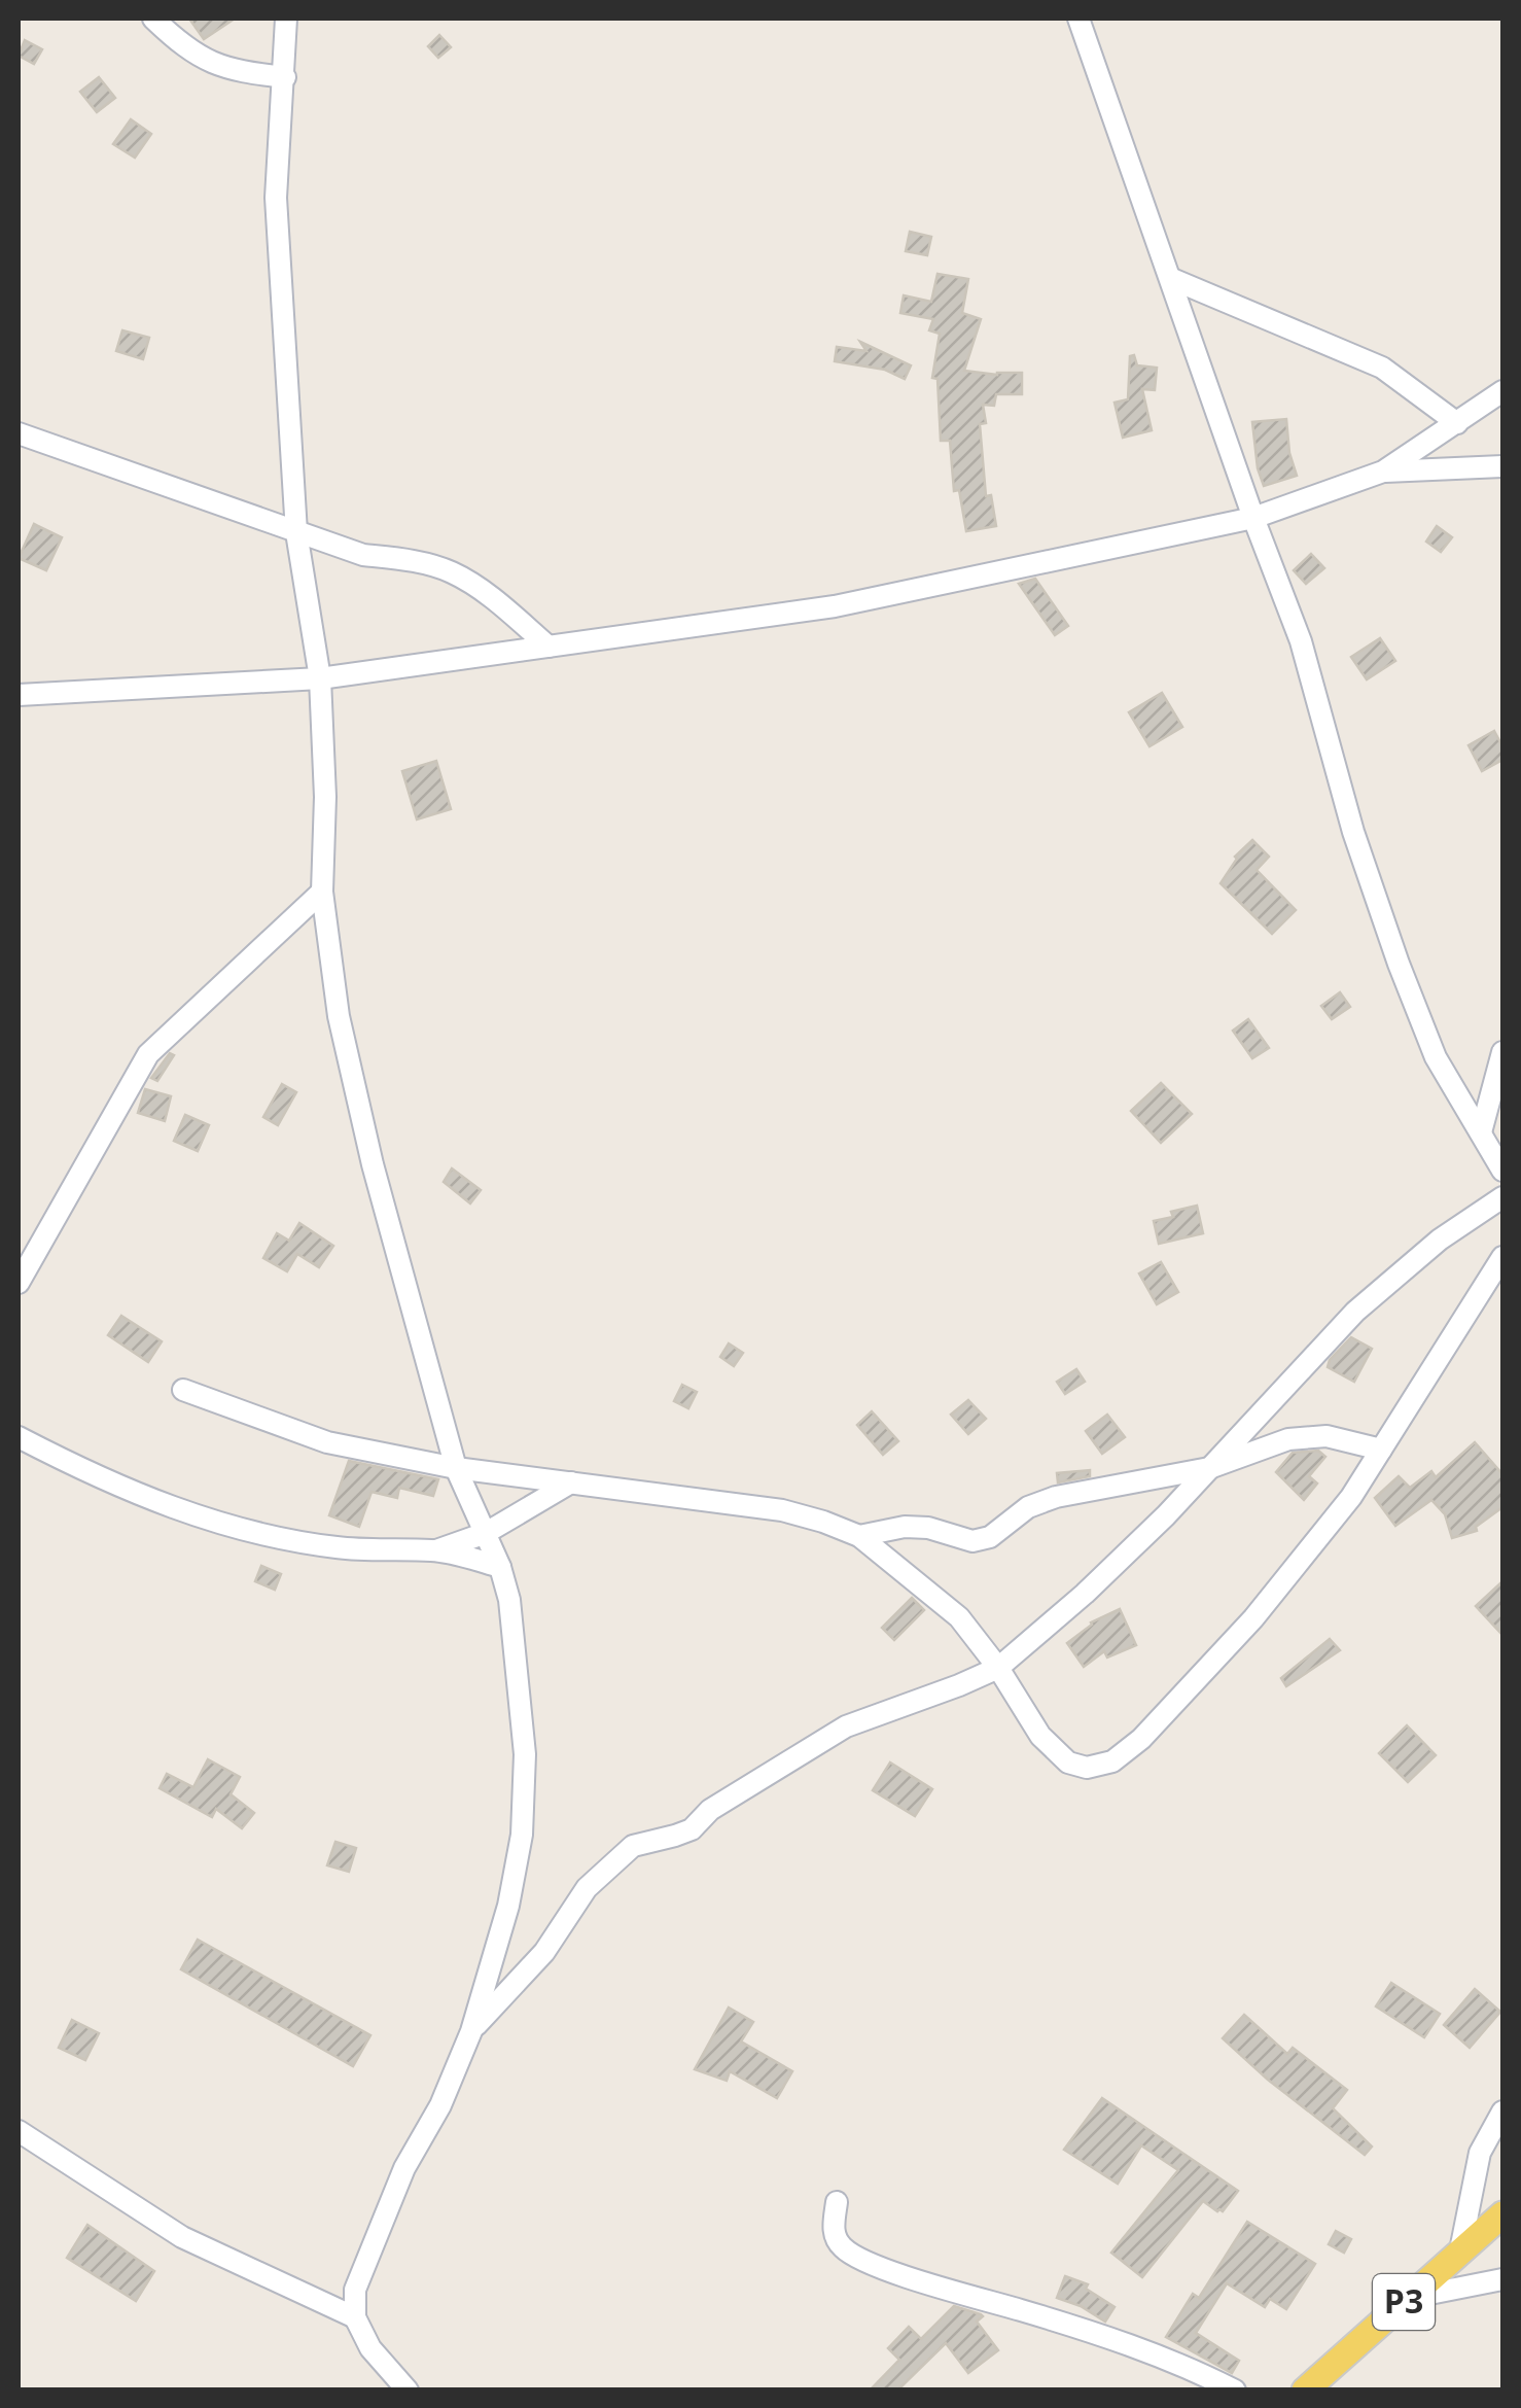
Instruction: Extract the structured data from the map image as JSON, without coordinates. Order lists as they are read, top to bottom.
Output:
{
  "streets": {
    "main road": ["P3"]
  }
}
